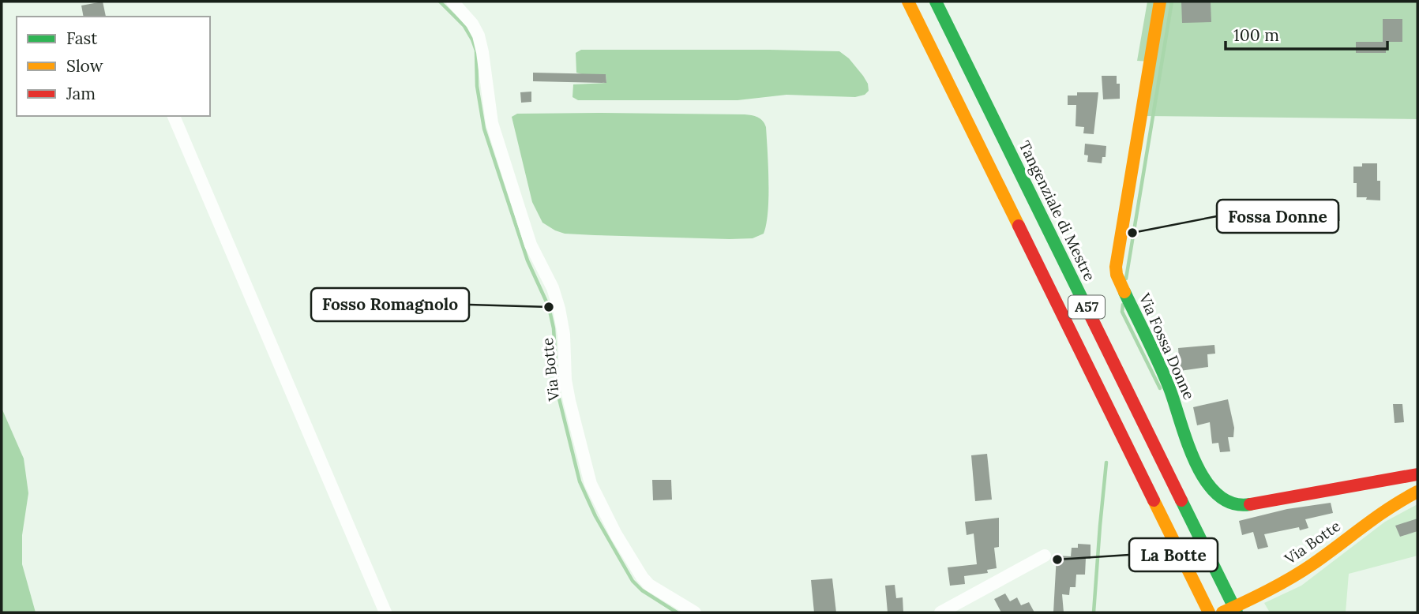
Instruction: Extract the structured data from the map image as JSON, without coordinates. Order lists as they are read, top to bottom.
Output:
{
  "streets": {
    "main road": [
      "Tangenziale di Mestre",
      "A57",
      "Via Fossa Donne",
      "Via Botte"
    ]
  },
  "places": ["Fossa Donne", "Fosso Romagnolo", "La Botte"],
  "legend": ["Fast", "Slow", "Jam"],
  "scale_bar": "100 m"
}
